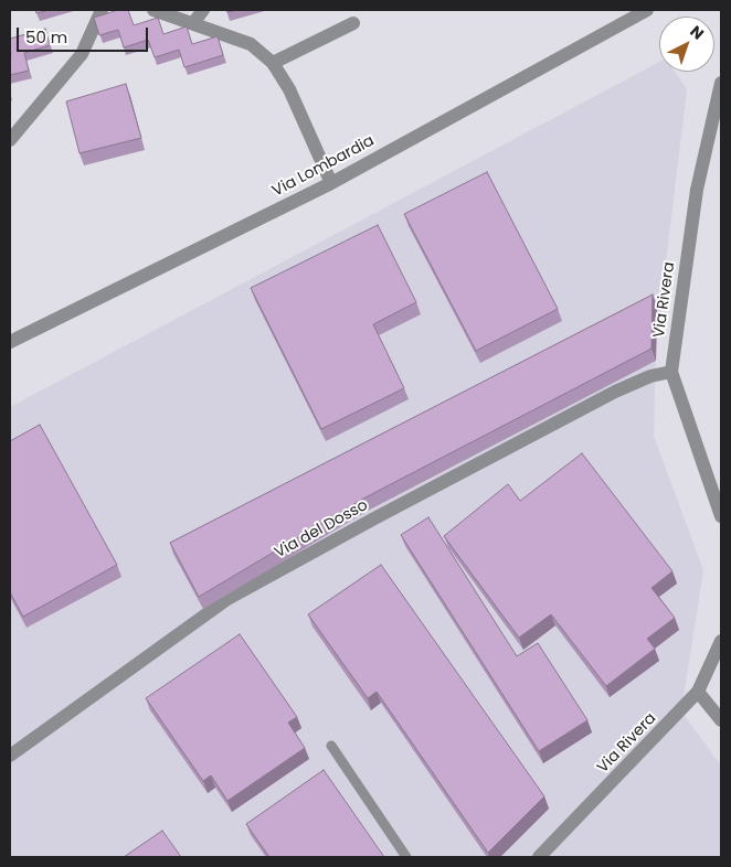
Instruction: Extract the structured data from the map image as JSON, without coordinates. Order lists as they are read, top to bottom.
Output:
{
  "streets": {
    "street": ["Via Lombardia", "Via Rivera", "Via del Dosso"]
  },
  "crossings": [
    ["Via Rivera", "Via del Dosso"]
  ],
  "scale_bar": "50 m",
  "north": "top right"
}
